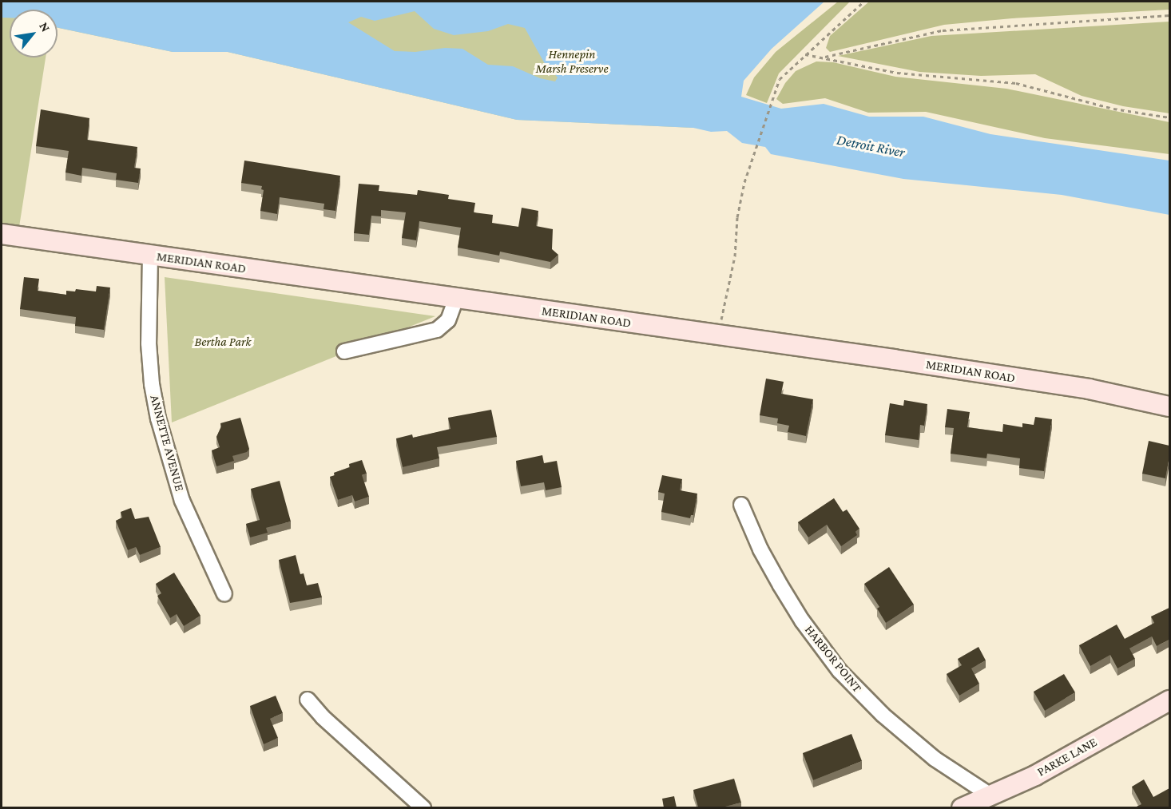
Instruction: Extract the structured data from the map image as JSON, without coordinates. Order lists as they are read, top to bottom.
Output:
{
  "streets": {
    "street": [
      "MERIDIAN ROAD",
      "ANNETTE AVENUE",
      "HARBOR POINT",
      "PARKE LANE"
    ]
  },
  "crossings": [
    ["MERIDIAN ROAD", "ANNETTE AVENUE"],
    ["HARBOR POINT", "PARKE LANE"]
  ],
  "water": ["Detroit River"],
  "parks": ["Hennepin Marsh Preserve", "Bertha Park"],
  "north": "top right"
}
